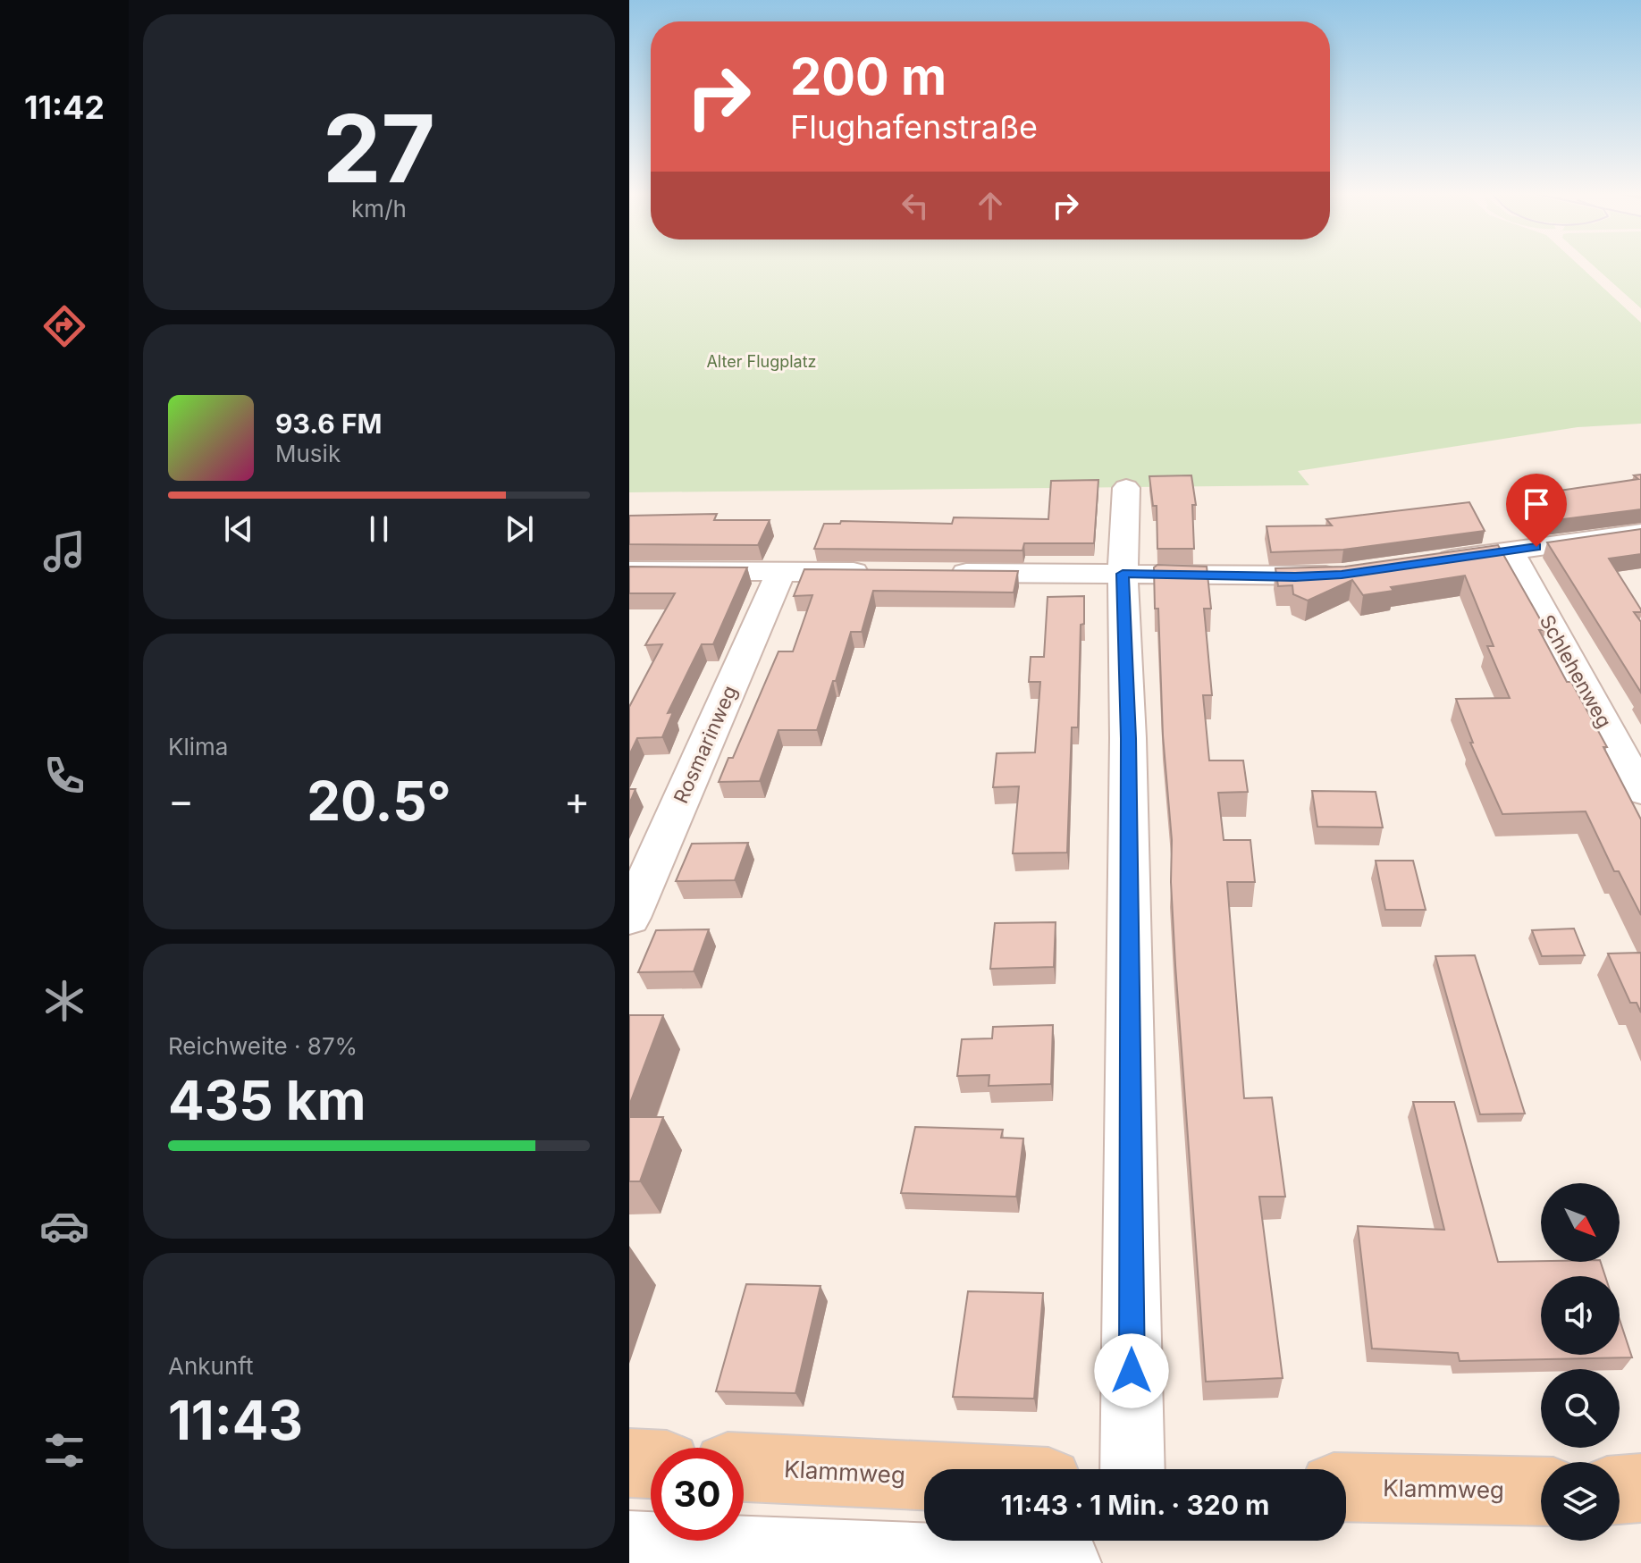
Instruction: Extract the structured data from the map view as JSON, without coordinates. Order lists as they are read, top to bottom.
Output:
{
  "streets": {
    "main road": ["Klammweg"],
    "street": ["Schlehenweg", "Rosmarinweg"]
  },
  "parks": ["Alter Flugplatz"],
  "north": "bottom right",
  "page": {
    "tabs": "11:42",
    "tile": [
      ["27", "km/h"],
      "Klima",
      ["Reichweite · 87%", "435 km"],
      ["Ankunft", "11:43"]
    ],
    "turn": ["200 m", "Flughafenstraße"],
    "song": ["93.6 FM", "Musik"],
    "heat": ["−", "20.5°", "+"],
    "limit": "30",
    "trip": "11:43 · 1 Min. · 320 m"
  }
}
